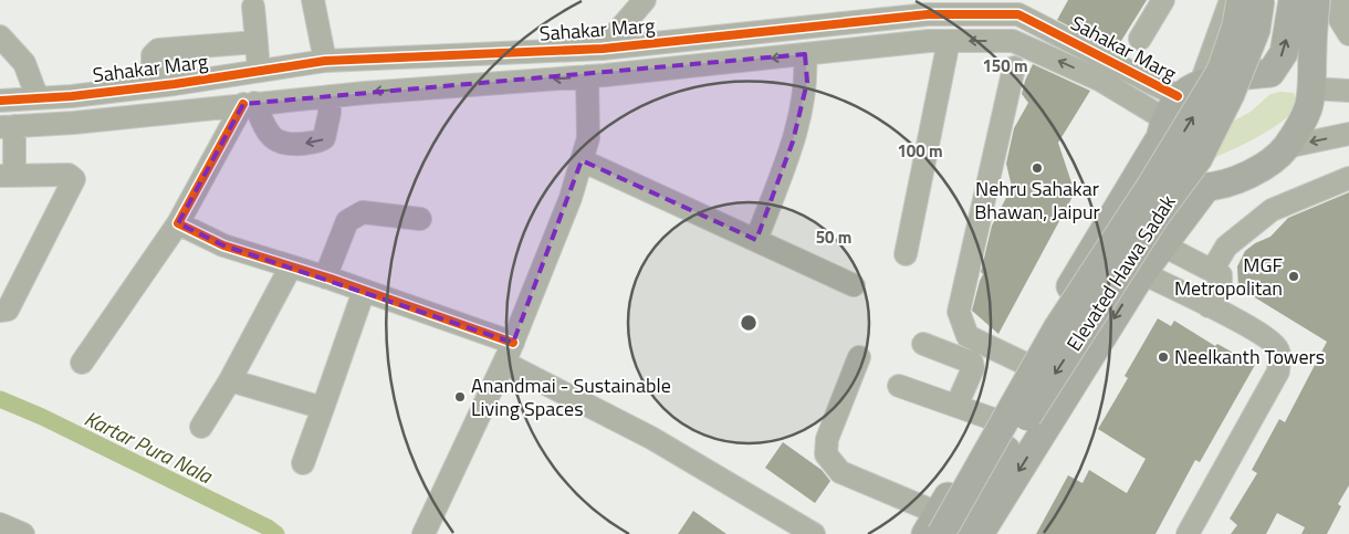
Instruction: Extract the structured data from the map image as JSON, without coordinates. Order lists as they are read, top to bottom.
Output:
{
  "streets": {
    "main road": ["Elevated Hawa Sadak"],
    "street": ["Sahakar Marg"]
  },
  "water": ["Kartar Pura Nala"],
  "places": [
    "Nehru Sahakar Bhawan, Jaipur",
    "MGF Metropolitan",
    "Neelkanth Towers",
    "Anandmai - Sustainable Living Spaces"
  ],
  "rings": ["150 m", "100 m", "50 m"]
}
